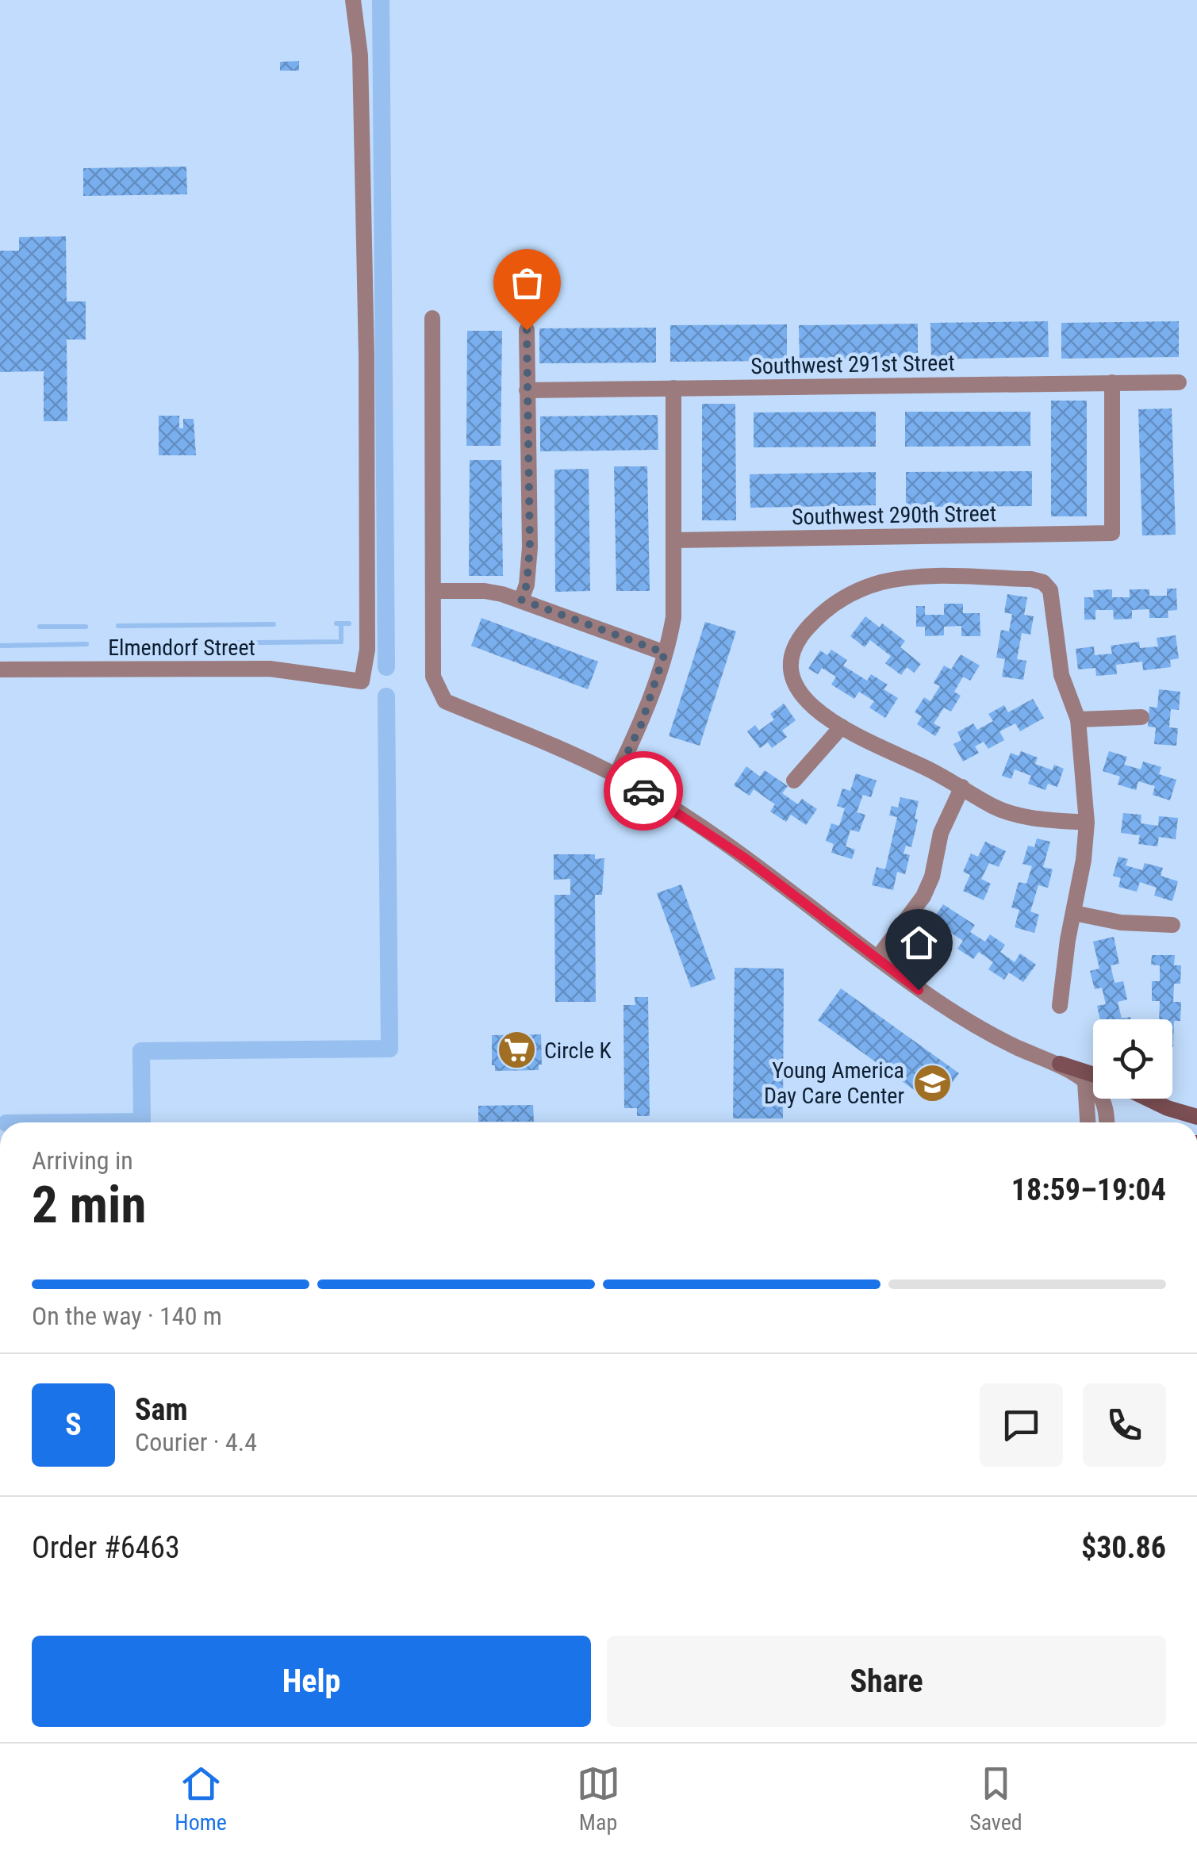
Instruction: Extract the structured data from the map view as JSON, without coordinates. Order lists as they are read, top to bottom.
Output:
{
  "streets": {
    "street": ["Southwest 291st Street", "Southwest 290th Street", "Elmendorf Street"]
  },
  "crossings": [
    ["Southwest 291st Street", "Southwest 290th Street"]
  ],
  "places": {
    "supermarket": ["Circle K"],
    "school or university": ["Young America Day Care Center"]
  },
  "page": {
    "heading": ["2 min", "Arriving in", "18:59–19:04"],
    "panel": [
      "Sam",
      "Courier · 4.4",
      "Order #6463",
      "$30.86"
    ],
    "bar": "On the way · 140 m",
    "round": "S",
    "buttons": ["Help", "Share"],
    "tabs": ["Home", "Map", "Saved"]
  }
}
